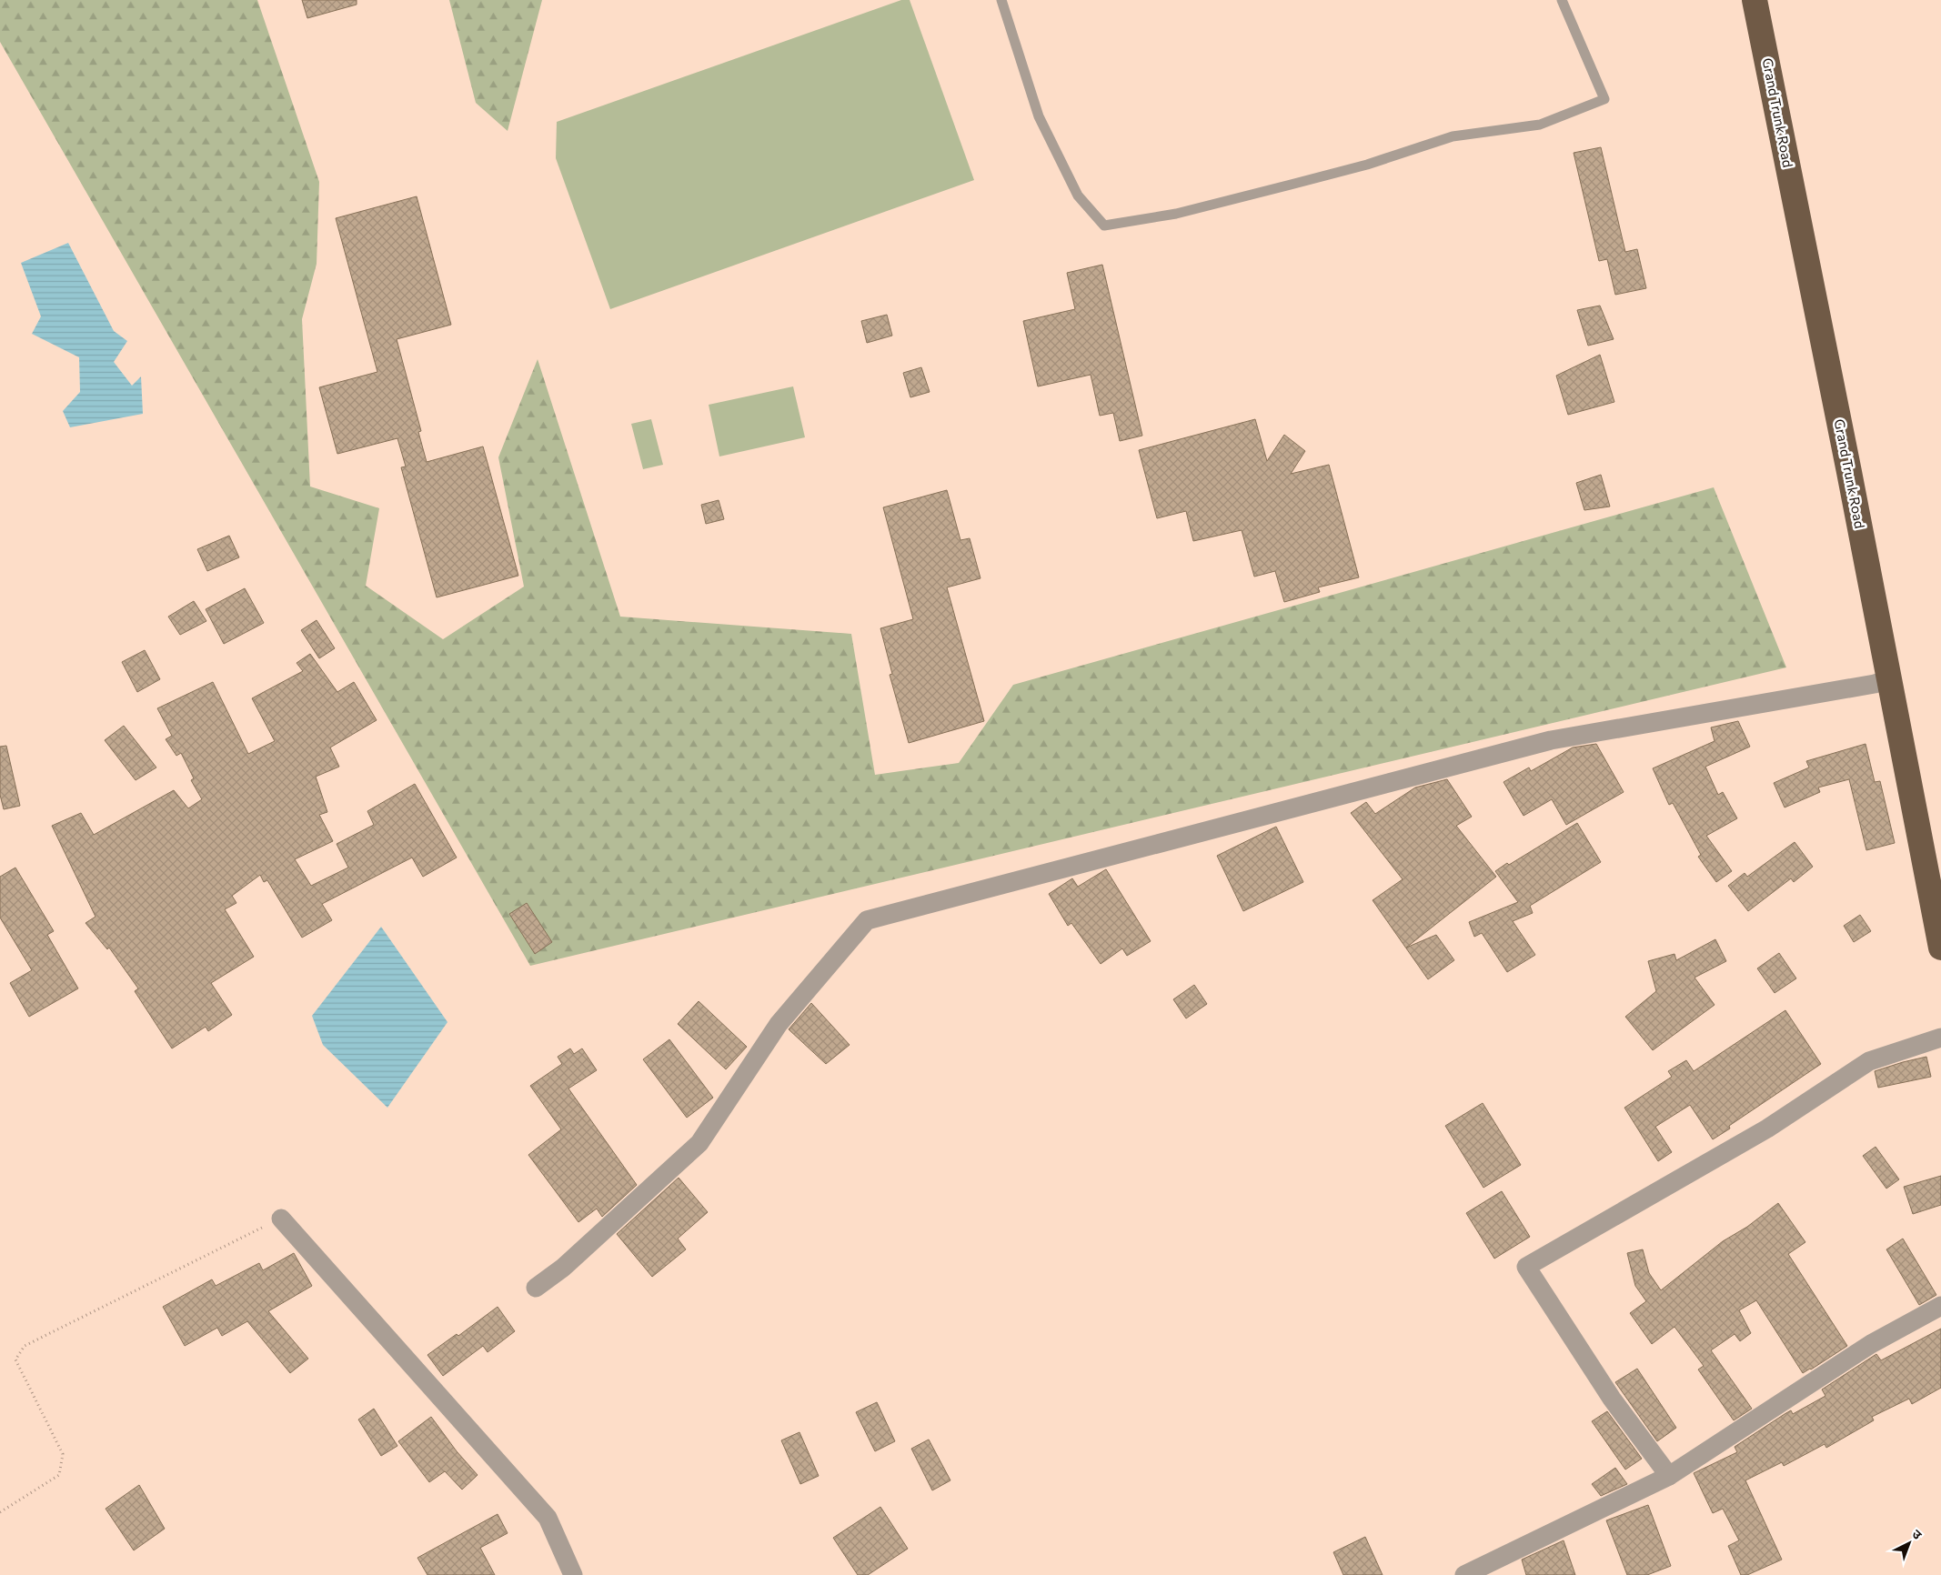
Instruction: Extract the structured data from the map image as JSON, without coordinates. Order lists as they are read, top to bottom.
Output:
{
  "streets": {
    "highway": ["Grand Trunk Road"]
  },
  "north": "top right"
}
